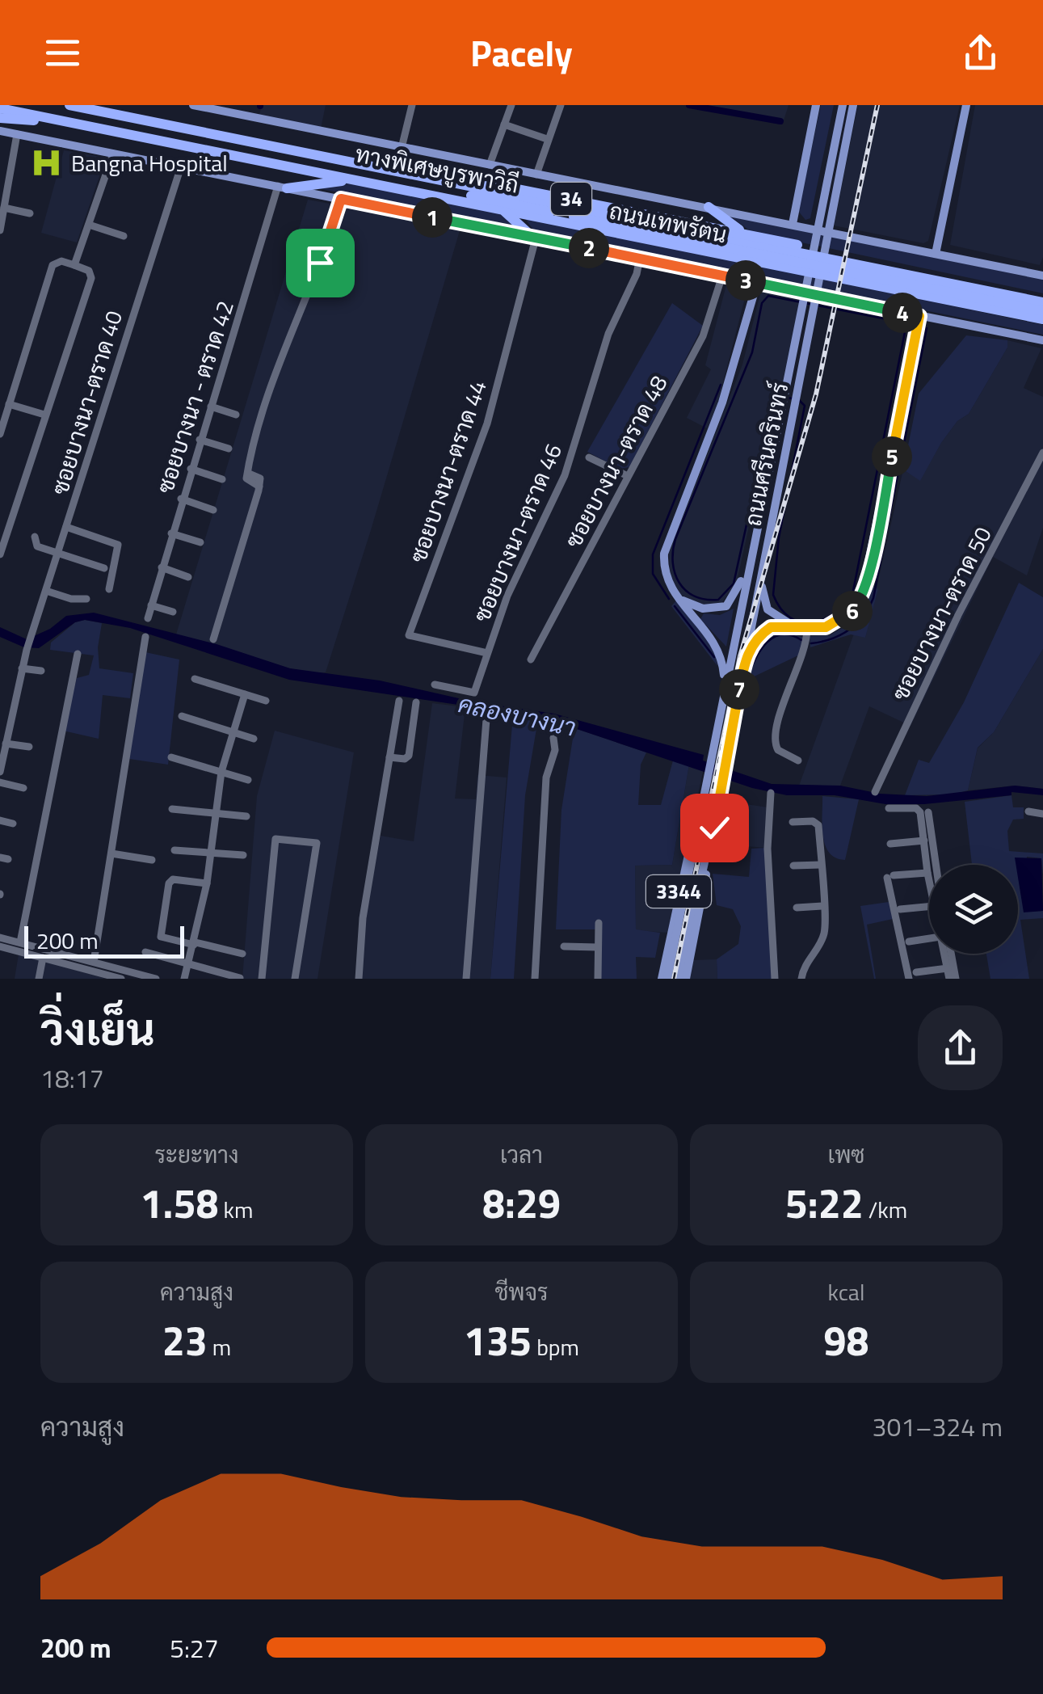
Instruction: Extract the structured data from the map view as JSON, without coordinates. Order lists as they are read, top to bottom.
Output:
{
  "streets": {
    "highway": ["ทางพิเศษบูรพาวิถี", "34", "ถนนเทพรัตน"],
    "main road": ["ถนนศรีนครินทร์", "3344"],
    "street": [
      "ซอยบางนา - ตราด 42",
      "ซอยบางนา-ตราด 40",
      "ซอยบางนา-ตราด 48",
      "ซอยบางนา-ตราด 44",
      "ซอยบางนา-ตราด 46",
      "ซอยบางนา-ตราด 50"
    ]
  },
  "crossings": [
    ["ทางพิเศษบูรพาวิถี", "ถนนเทพรัตน"],
    ["ถนนเทพรัตน", "ซอยบางนา - ตราด 42"],
    ["ถนนเทพรัตน", "ซอยบางนา-ตราด 40"],
    ["ถนนเทพรัตน", "ซอยบางนา-ตราด 48"],
    ["ถนนเทพรัตน", "ซอยบางนา-ตราด 44"],
    ["ถนนเทพรัตน", "ซอยบางนา-ตราด 46"],
    ["ซอยบางนา-ตราด 44", "ซอยบางนา-ตราด 46"]
  ],
  "water": ["คลองบางนา"],
  "places": {
    "hospital": ["Bangna Hospital"]
  },
  "scale_bar": "200 m",
  "page": {
    "header": "Pacely",
    "pins": [
      "1",
      "2",
      "3",
      "4",
      "5",
      "6",
      "7"
    ],
    "scale": "200 m",
    "heading": ["วิ่งเย็น", "18:17"],
    "stats": [
      ["ระยะทาง", "1.58 km"],
      ["เวลา", "8:29"],
      ["เพซ", "5:22 /km"],
      ["ความสูง", "23 m"],
      ["ชีพจร", "135 bpm"],
      ["kcal", "98"]
    ],
    "chart": ["ความสูง", "301–324 m"],
    "list": [
      {
        "name": "200 m",
        "note": "5:27"
      }
    ]
  }
}
